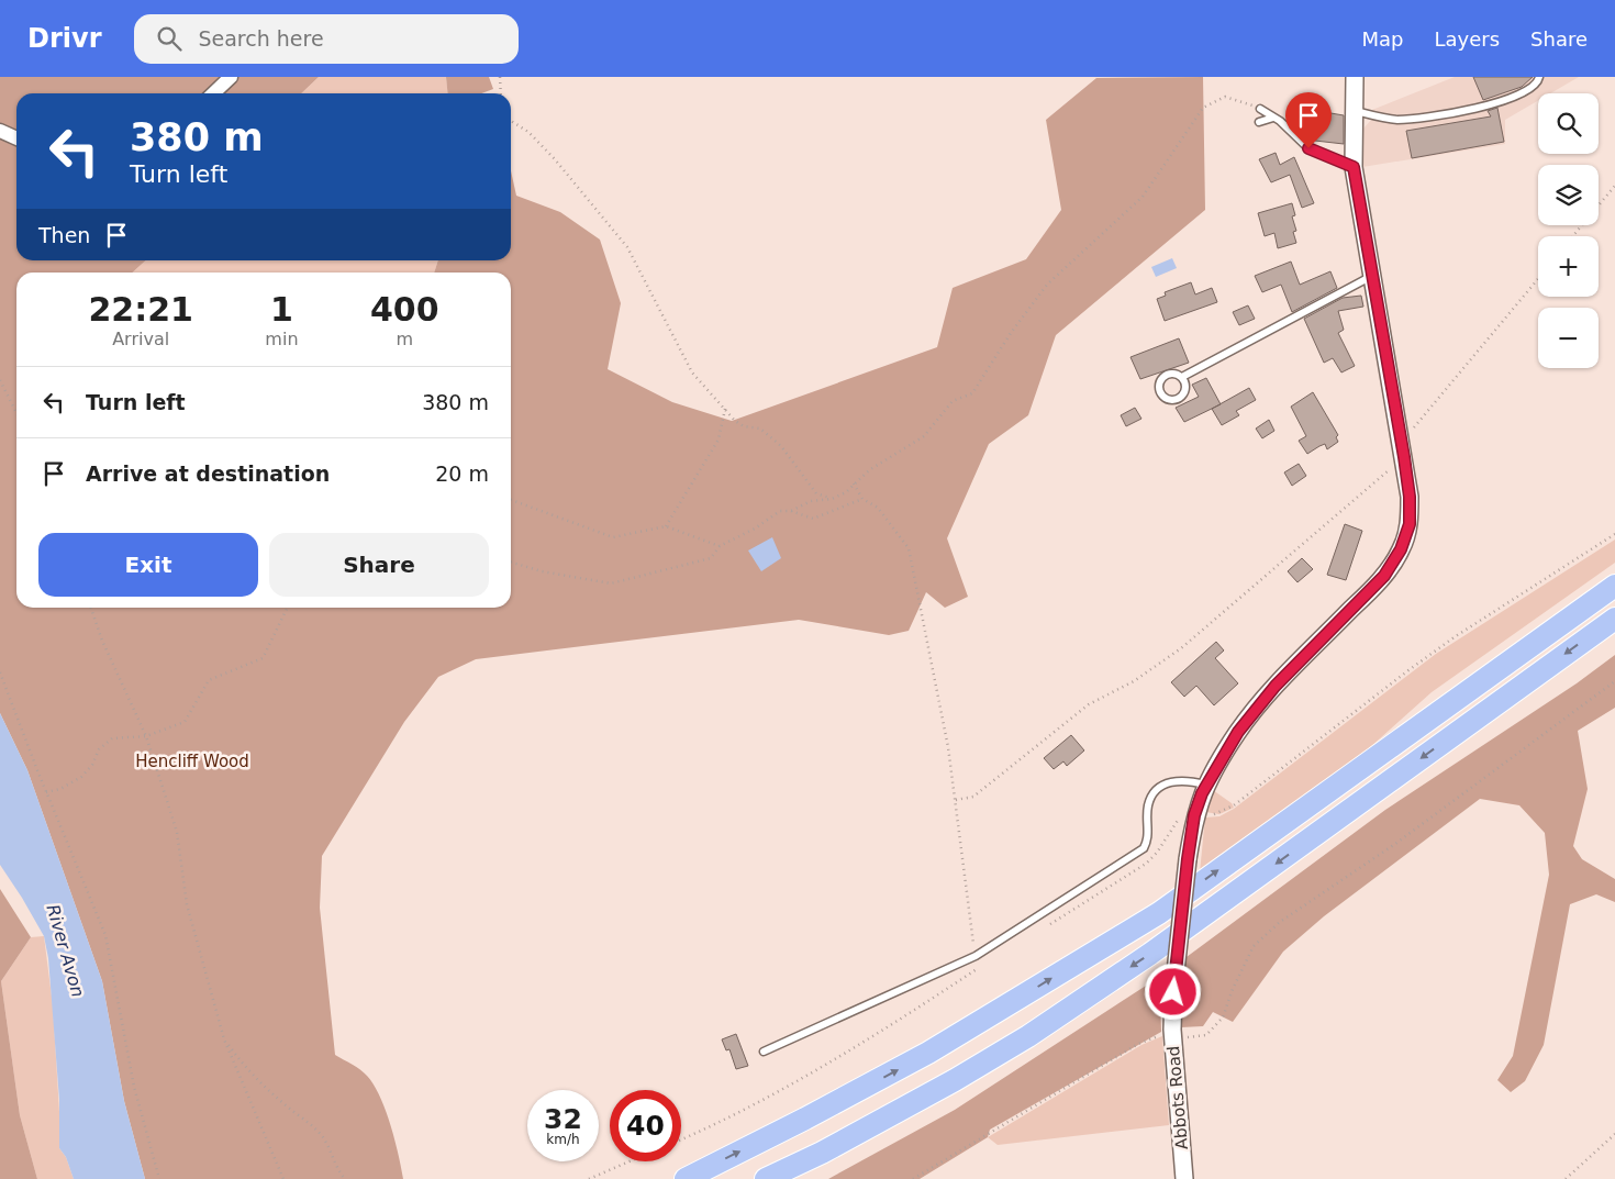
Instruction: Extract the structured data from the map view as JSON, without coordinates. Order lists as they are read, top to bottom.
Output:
{
  "streets": {
    "street": ["Abbots Road"]
  },
  "water": ["River Avon"],
  "parks": ["Hencliff Wood"],
  "page": {
    "header": "Drivr",
    "search": "Search here",
    "nav": ["Map", "Layers", "Share"],
    "map_buttons": ["+", "−"],
    "turn": ["380 m", "Turn left"],
    "then": "Then",
    "eta": [
      "22:21",
      "Arrival",
      "1",
      "min",
      "400",
      "m"
    ],
    "list": [
      {
        "name": "Turn left",
        "value": "380 m"
      },
      {
        "name": "Arrive at destination",
        "value": "20 m"
      }
    ],
    "buttons": ["Exit", "Share"],
    "speed": "32 km/h",
    "limit": "40"
  }
}
